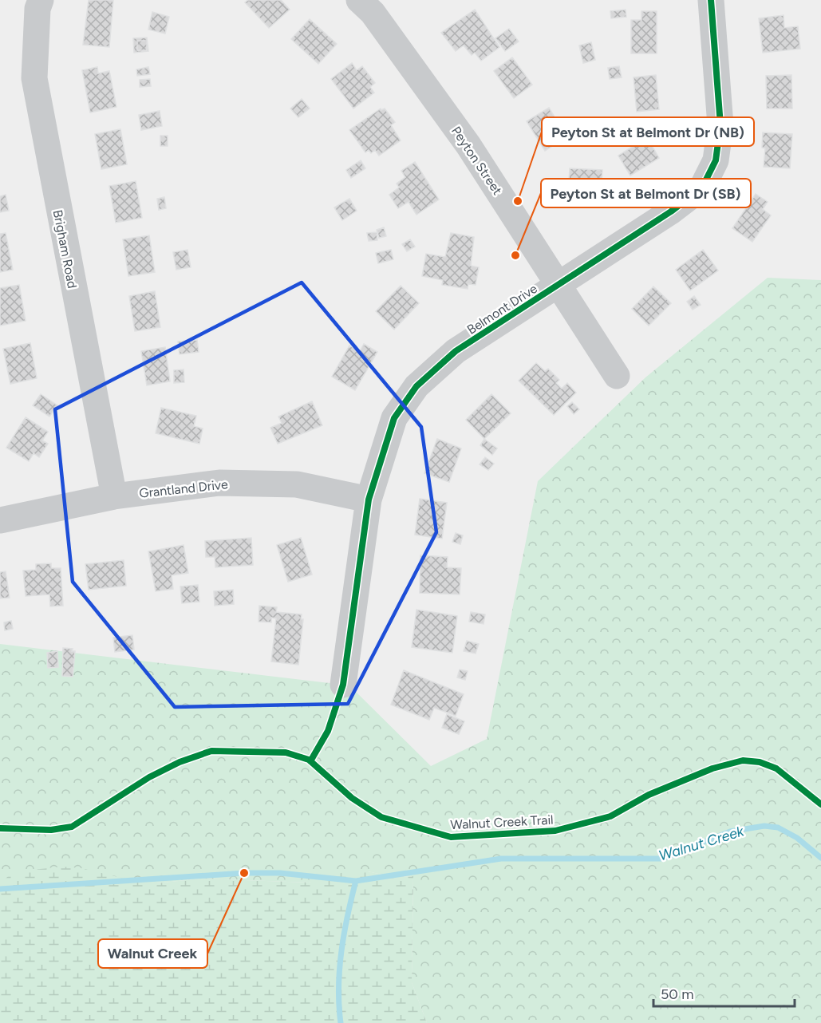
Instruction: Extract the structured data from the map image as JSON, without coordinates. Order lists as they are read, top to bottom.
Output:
{
  "streets": {
    "street": [
      "Peyton Street",
      "Brigham Road",
      "Belmont Drive",
      "Grantland Drive"
    ],
    "cycle path": ["Walnut Creek Trail"]
  },
  "crossings": [
    ["Peyton Street", "Belmont Drive"],
    ["Brigham Road", "Grantland Drive"],
    ["Belmont Drive", "Grantland Drive"]
  ],
  "water": ["Walnut Creek"],
  "places": ["Peyton St at Belmont Dr (NB)", "Peyton St at Belmont Dr (SB)", "Walnut Creek"],
  "scale_bar": "50 m"
}
